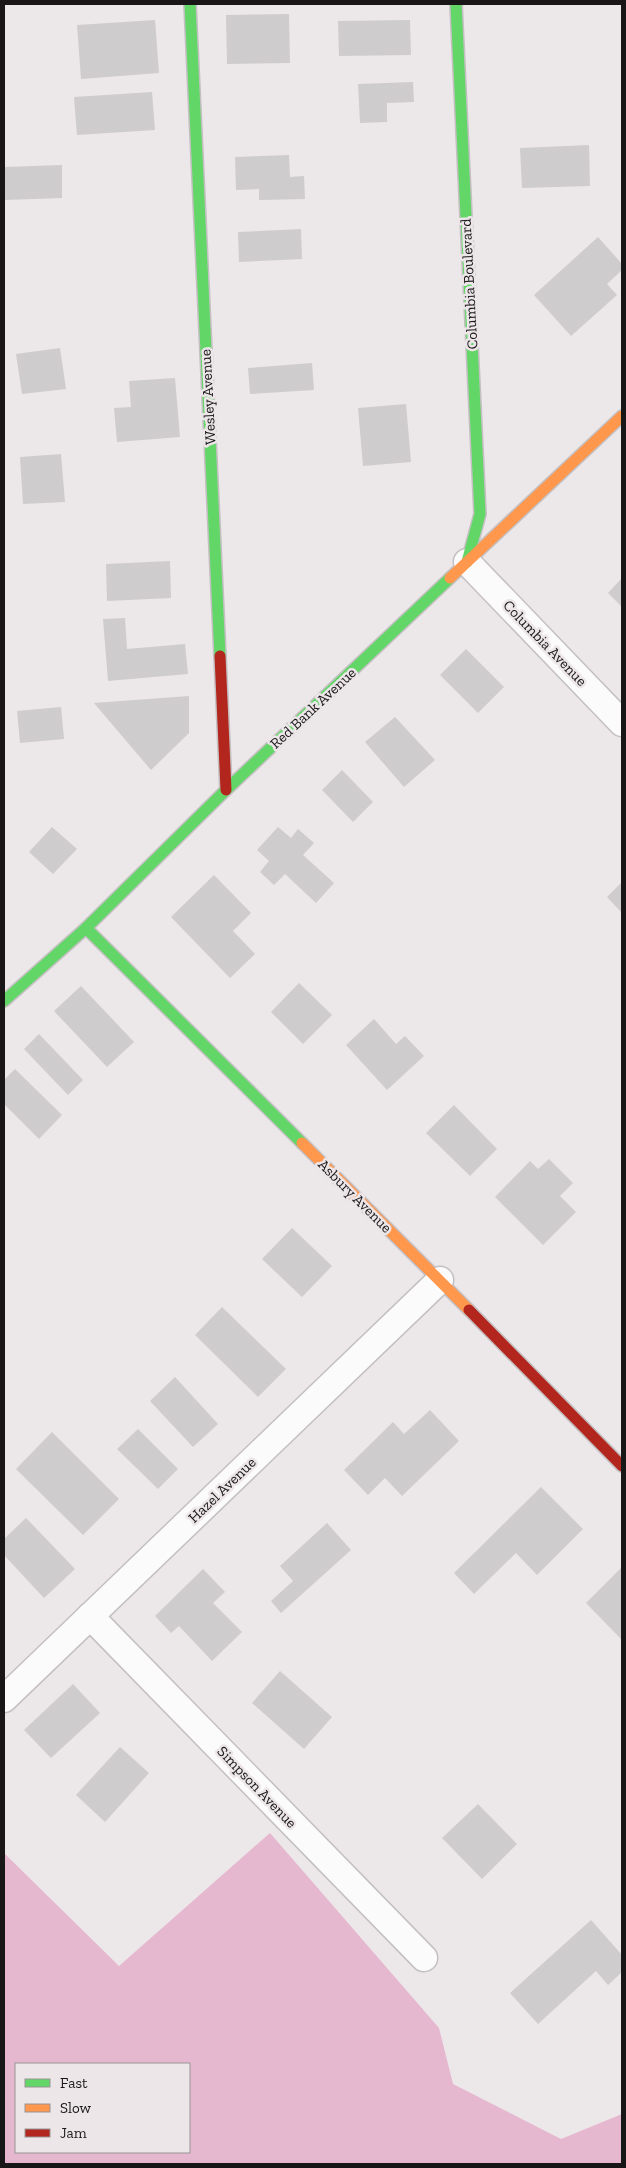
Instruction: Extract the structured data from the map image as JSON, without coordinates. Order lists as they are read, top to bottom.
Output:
{
  "streets": {
    "street": [
      "Columbia Boulevard",
      "Wesley Avenue",
      "Columbia Avenue",
      "Red Bank Avenue",
      "Asbury Avenue",
      "Hazel Avenue",
      "Simpson Avenue"
    ]
  },
  "crossings": [
    ["Columbia Boulevard", "Columbia Avenue"],
    ["Columbia Boulevard", "Red Bank Avenue"],
    ["Wesley Avenue", "Red Bank Avenue"],
    ["Columbia Avenue", "Red Bank Avenue"],
    ["Red Bank Avenue", "Asbury Avenue"],
    ["Asbury Avenue", "Hazel Avenue"],
    ["Hazel Avenue", "Simpson Avenue"]
  ],
  "legend": ["Fast", "Slow", "Jam"]
}
